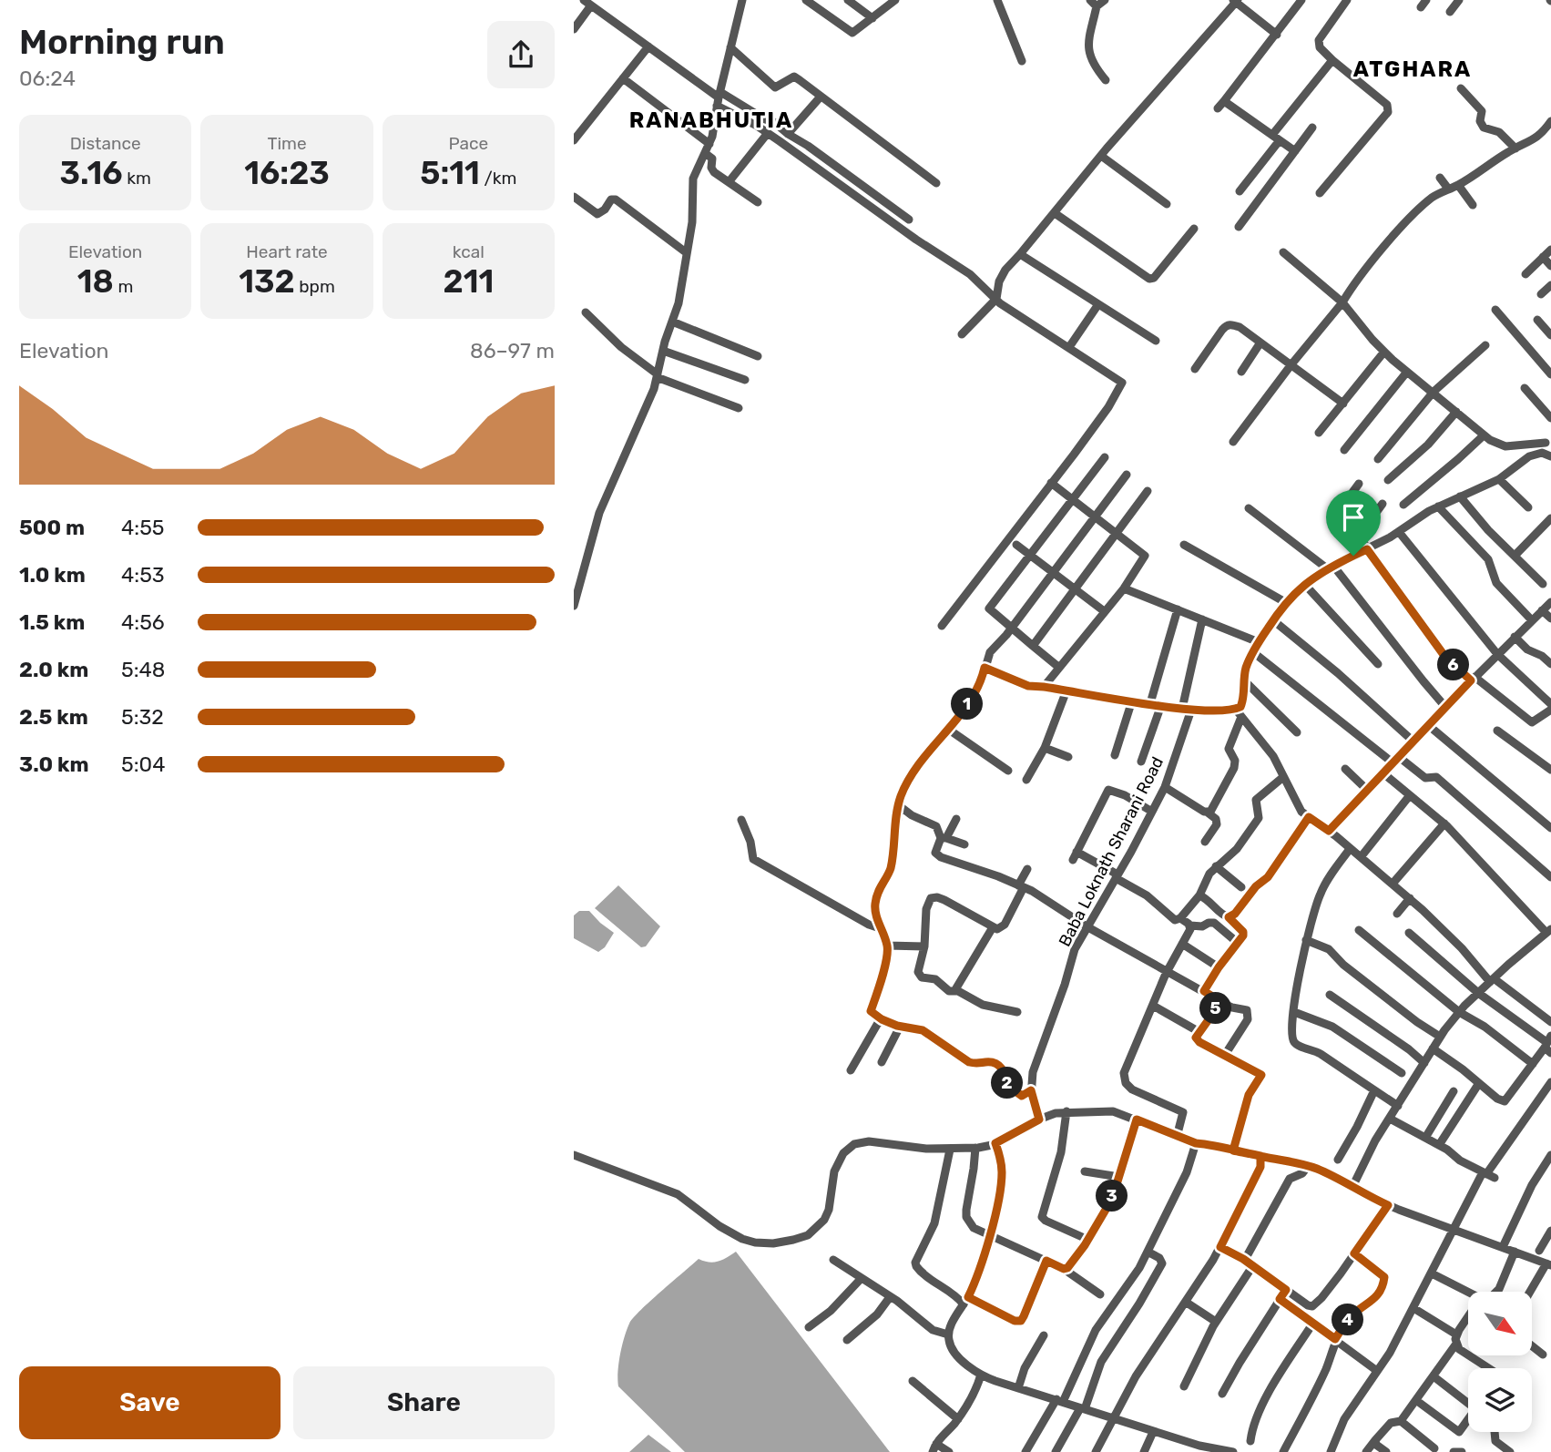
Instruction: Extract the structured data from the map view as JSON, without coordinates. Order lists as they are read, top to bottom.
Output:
{
  "streets": {
    "street": ["Baba Loknath Sharani Road"]
  },
  "districts": ["ATGHARA", "RANABHUTIA"],
  "north": "bottom right",
  "page": {
    "heading": ["Morning run", "06:24"],
    "stats": [
      ["Distance", "3.16 km"],
      ["Time", "16:23"],
      ["Pace", "5:11 /km"],
      ["Elevation", "18 m"],
      ["Heart rate", "132 bpm"],
      ["kcal", "211"]
    ],
    "chart": ["Elevation", "86–97 m"],
    "list": [
      {
        "name": "500 m",
        "note": "4:55"
      },
      {
        "name": "1.0 km",
        "note": "4:53"
      },
      {
        "name": "1.5 km",
        "note": "4:56"
      },
      {
        "name": "2.0 km",
        "note": "5:48"
      },
      {
        "name": "2.5 km",
        "note": "5:32"
      },
      {
        "name": "3.0 km",
        "note": "5:04"
      }
    ],
    "pins": [
      "6",
      "1",
      "5",
      "2",
      "3",
      "4"
    ],
    "buttons": ["Save", "Share"]
  }
}
